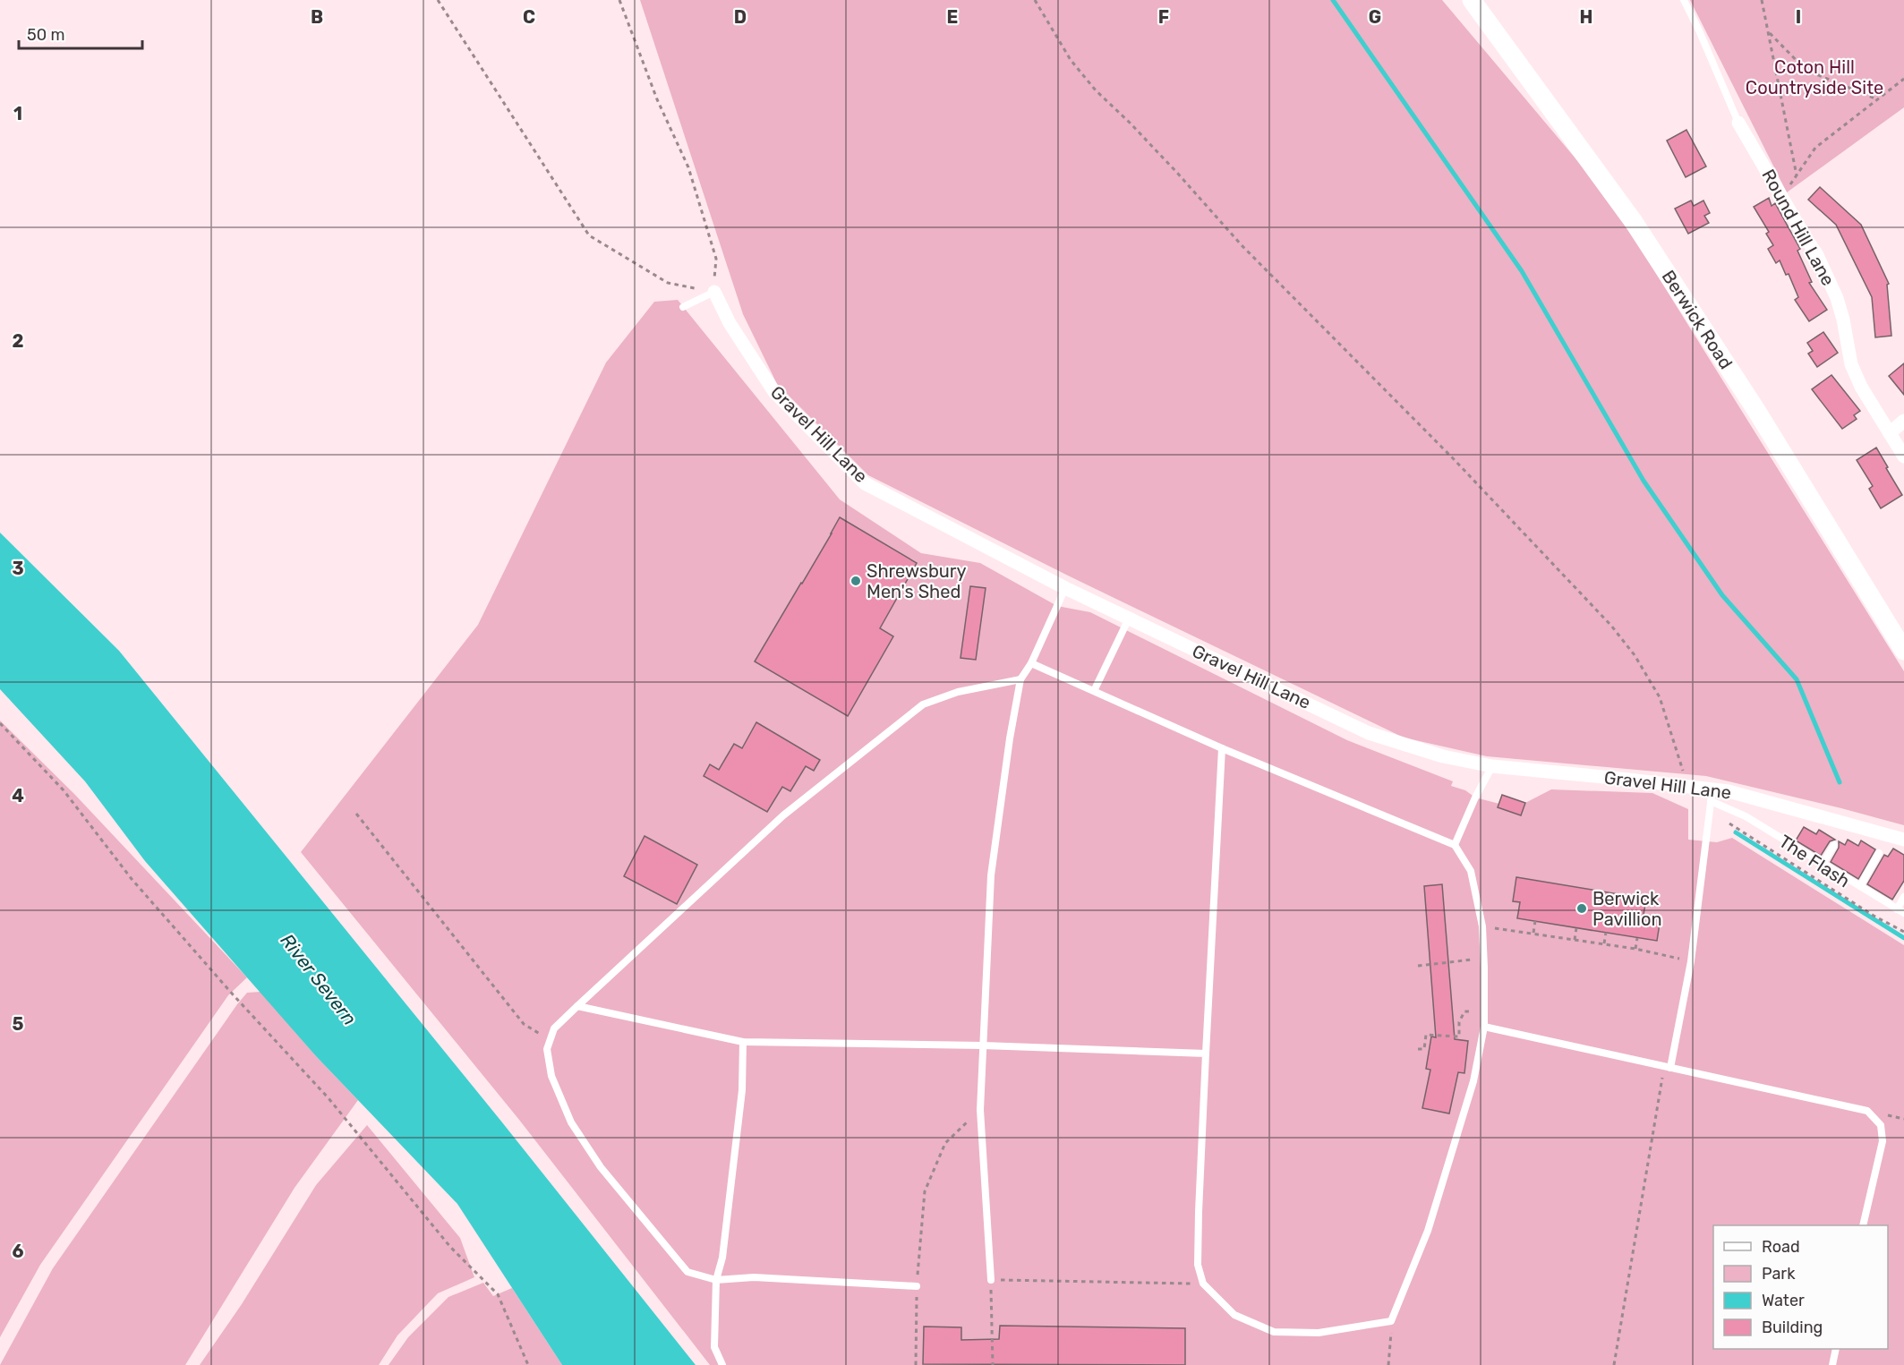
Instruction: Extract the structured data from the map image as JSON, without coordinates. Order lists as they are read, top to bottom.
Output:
{
  "streets": {
    "main road": ["Berwick Road"],
    "street": ["Round Hill Lane", "Gravel Hill Lane"],
    "path": ["The Flash"]
  },
  "water": ["River Severn"],
  "parks": ["Coton Hill Countryside Site"],
  "places": ["Shrewsbury Men's Shed", "Berwick Pavillion"],
  "legend": [
    "Road",
    "Park",
    "Water",
    "Building"
  ],
  "scale_bar": "50 m",
  "grid": {
    "columns": [
      "B",
      "C",
      "D",
      "E",
      "F",
      "G",
      "H",
      "I"
    ],
    "rows": [
      "1",
      "2",
      "3",
      "4",
      "5",
      "6"
    ]
  }
}
